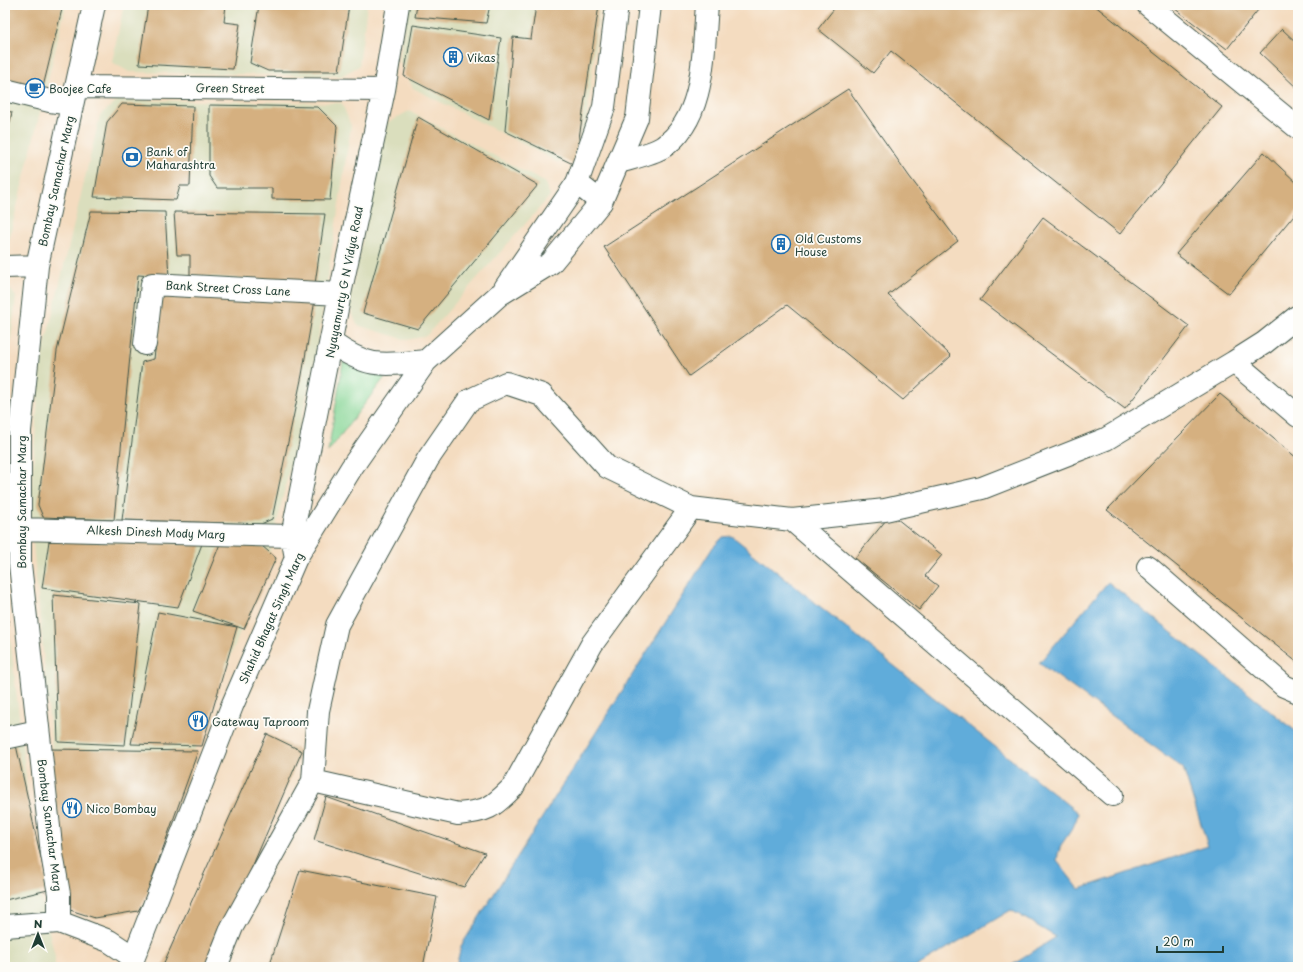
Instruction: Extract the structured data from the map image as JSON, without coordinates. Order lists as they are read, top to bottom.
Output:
{
  "streets": {
    "street": [
      "Green Street",
      "Bombay Samachar Marg",
      "Nyayamurty G N Vidya Road",
      "Bank Street Cross Lane",
      "Alkesh Dinesh Mody Marg",
      "Shahid Bhagat Singh Marg"
    ]
  },
  "crossings": [
    ["Green Street", "Bombay Samachar Marg"],
    ["Green Street", "Nyayamurty G N Vidya Road"],
    ["Bombay Samachar Marg", "Alkesh Dinesh Mody Marg"],
    ["Nyayamurty G N Vidya Road", "Bank Street Cross Lane"],
    ["Nyayamurty G N Vidya Road", "Alkesh Dinesh Mody Marg"],
    ["Nyayamurty G N Vidya Road", "Shahid Bhagat Singh Marg"]
  ],
  "places": {
    "building": ["Vikas", "Old Customs House"],
    "cafe": ["Boojee Cafe"],
    "bank": ["Bank of Maharashtra"],
    "restaurant": ["Gateway Taproom", "Nico Bombay"]
  },
  "scale_bar": "20 m",
  "north": "top"
}
